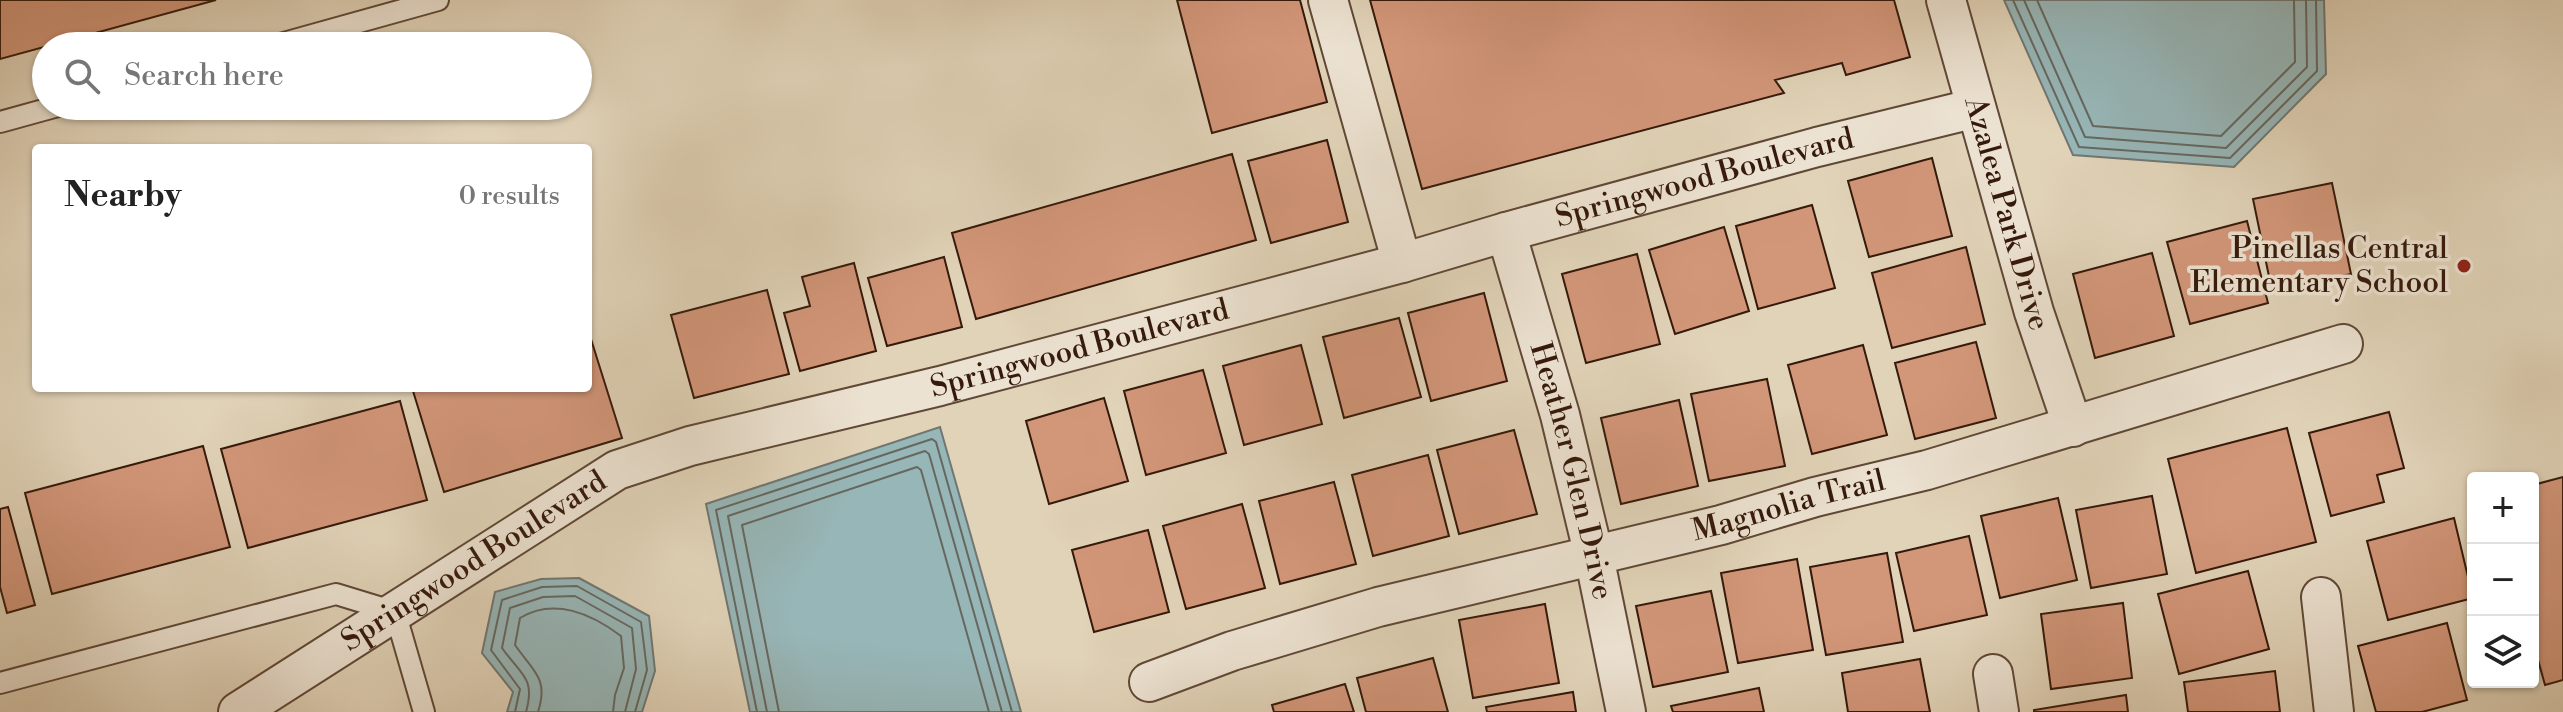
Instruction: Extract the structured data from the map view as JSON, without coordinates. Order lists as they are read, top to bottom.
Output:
{
  "streets": {
    "street": [
      "Springwood Boulevard",
      "Azalea Park Drive",
      "Heather Glen Drive",
      "Magnolia Trail"
    ]
  },
  "crossings": [
    ["Springwood Boulevard", "Azalea Park Drive"],
    ["Springwood Boulevard", "Heather Glen Drive"],
    ["Azalea Park Drive", "Magnolia Trail"],
    ["Heather Glen Drive", "Magnolia Trail"]
  ],
  "places": ["Pinellas Central Elementary School"],
  "page": {
    "search": "Search here",
    "heading": ["Nearby", "0 results"],
    "map_buttons": ["+", "−"]
  }
}
